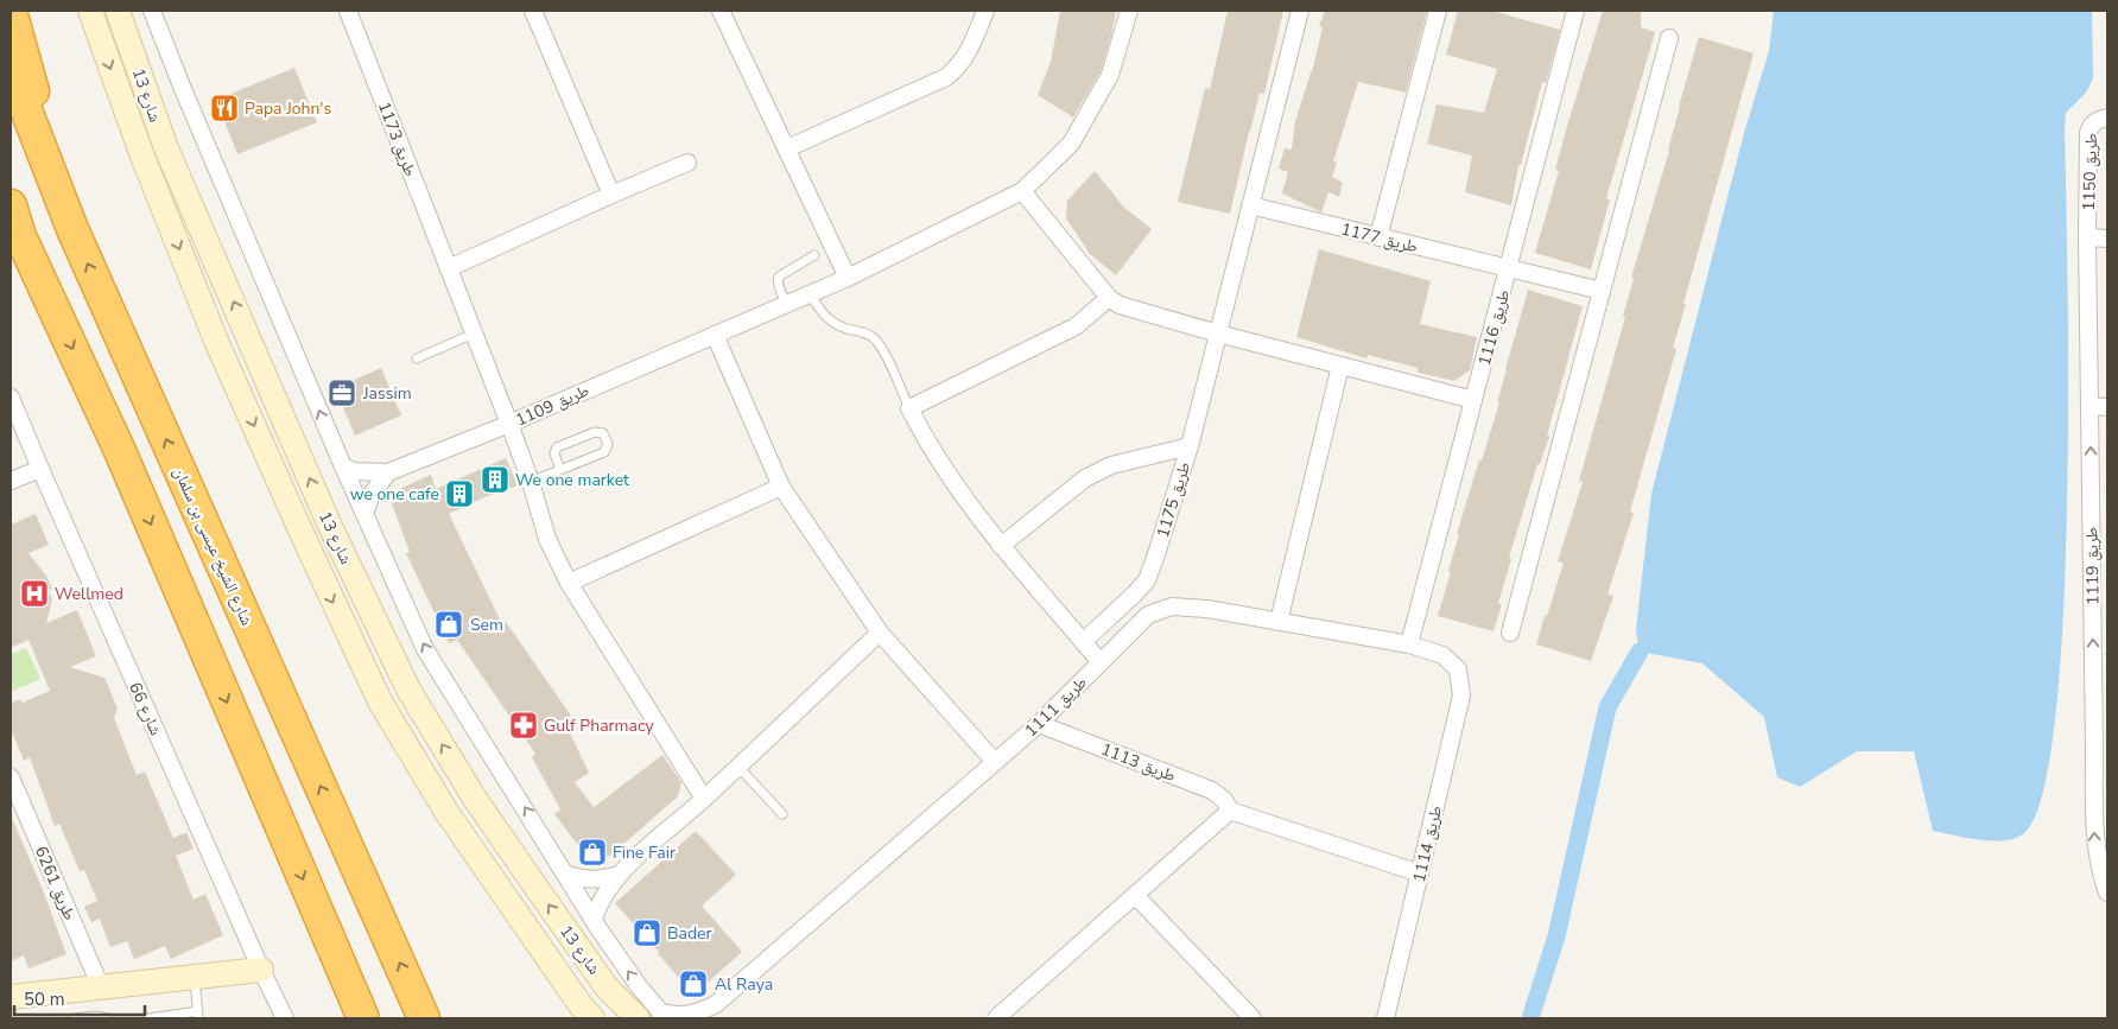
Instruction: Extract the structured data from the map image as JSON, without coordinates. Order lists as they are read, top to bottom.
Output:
{
  "streets": {
    "highway": ["شارع الشيخ عيسى بن سلمان"],
    "street": [
      "شارع 13",
      "طريق 1173",
      "طريق 1150",
      "طريق 1177",
      "طريق 1116",
      "طريق 1109",
      "طريق 1175",
      "طريق 1119",
      "طريق 1111",
      "شارع 66",
      "طريق 1113",
      "طريق 1114",
      "طريق 6261"
    ]
  },
  "crossings": [
    ["طريق 1173", "طريق 1109"],
    ["طريق 1150", "طريق 1119"],
    ["طريق 1177", "طريق 1116"],
    ["طريق 1177", "طريق 1175"],
    ["طريق 1116", "طريق 1111"],
    ["طريق 1111", "طريق 1113"],
    ["طريق 1111", "طريق 1114"],
    ["طريق 1113", "طريق 1114"]
  ],
  "one_way": ["طريق 1119"],
  "places": {
    "restaurant": ["Papa John's"],
    "office": ["Jassim"],
    "building": ["We one market", "we one cafe"],
    "hospital": ["Wellmed"],
    "shop": [
      "Sem",
      "Fine Fair",
      "Bader",
      "Al Raya"
    ],
    "pharmacy": ["Gulf Pharmacy"]
  },
  "scale_bar": "50 m"
}
